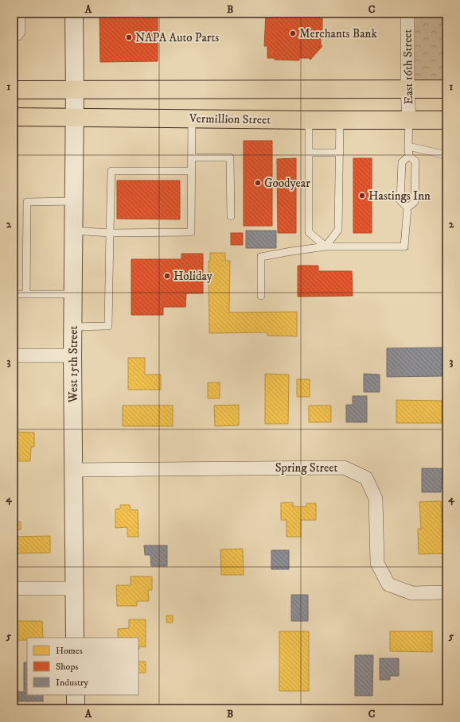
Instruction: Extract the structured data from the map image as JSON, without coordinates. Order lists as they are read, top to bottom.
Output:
{
  "streets": {
    "highway": ["Vermillion Street"],
    "street": ["East 16th Street", "West 15th Street", "Spring Street"]
  },
  "crossings": [
    ["East 16th Street", "Vermillion Street"],
    ["Vermillion Street", "West 15th Street"],
    ["West 15th Street", "Spring Street"]
  ],
  "places": [
    "Merchants Bank",
    "NAPA Auto Parts",
    "Goodyear",
    "Hastings Inn",
    "Holiday"
  ],
  "legend": ["Homes", "Shops", "Industry"],
  "grid": {
    "columns": ["A", "B", "C"],
    "rows": [
      "1",
      "2",
      "3",
      "4",
      "5"
    ]
  }
}
